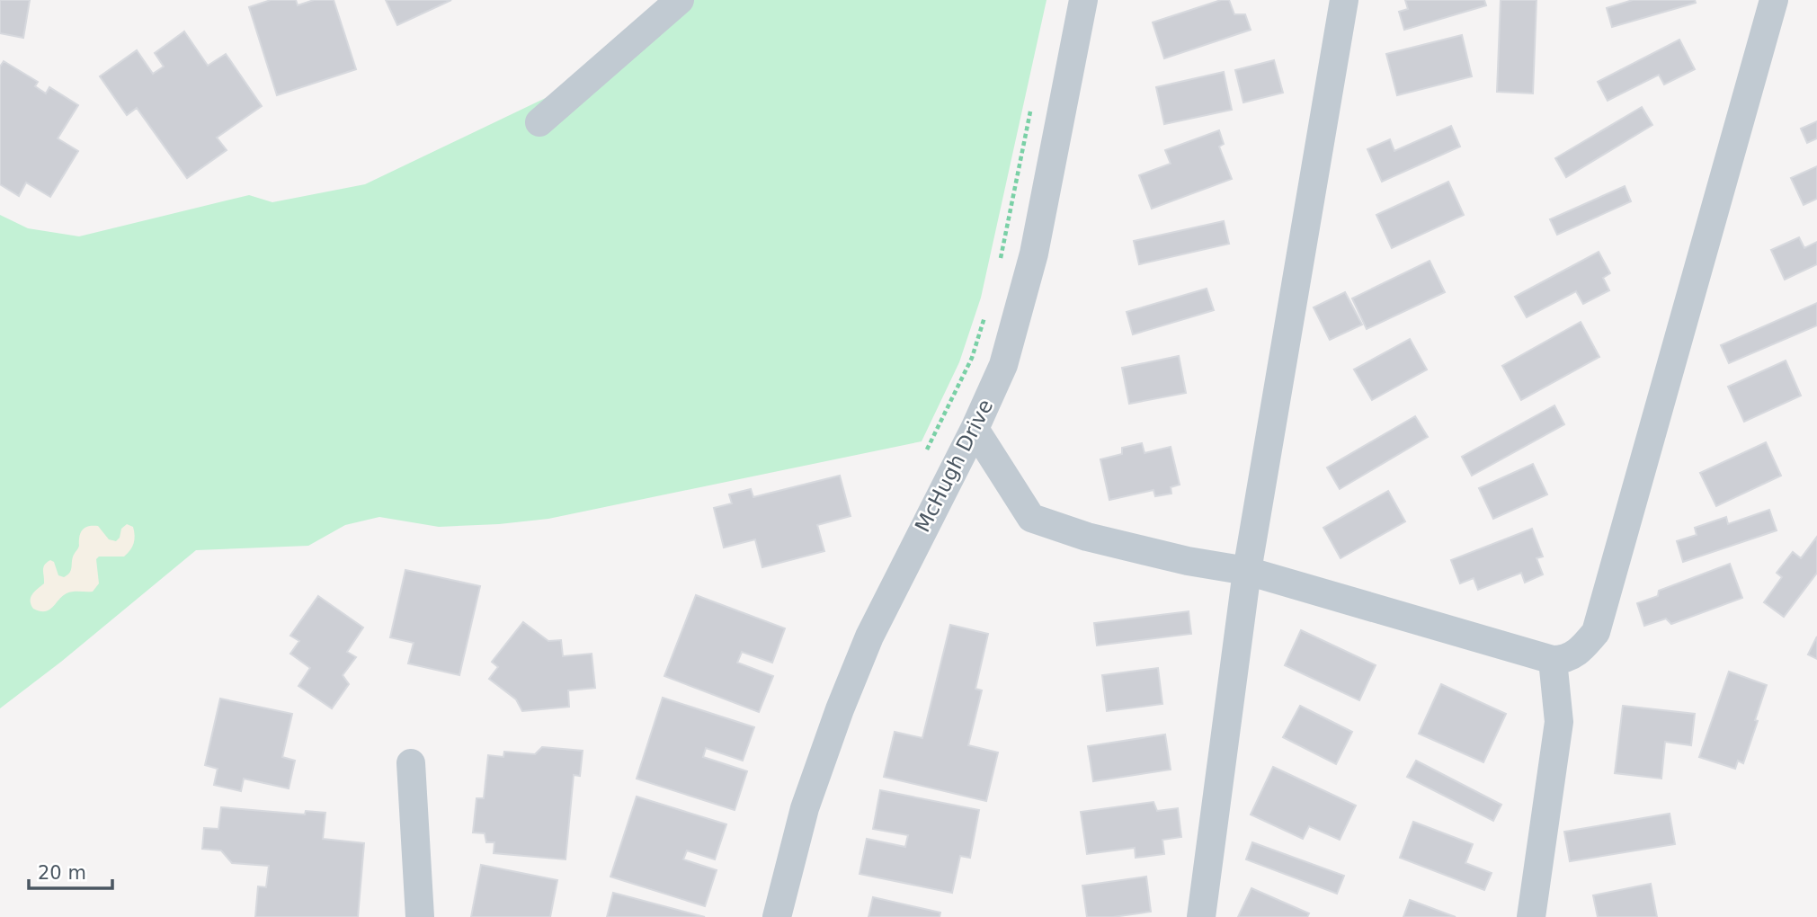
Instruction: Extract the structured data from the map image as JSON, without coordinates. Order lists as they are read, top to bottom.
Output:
{
  "streets": {
    "street": ["McHugh Drive"]
  },
  "scale_bar": "20 m"
}
